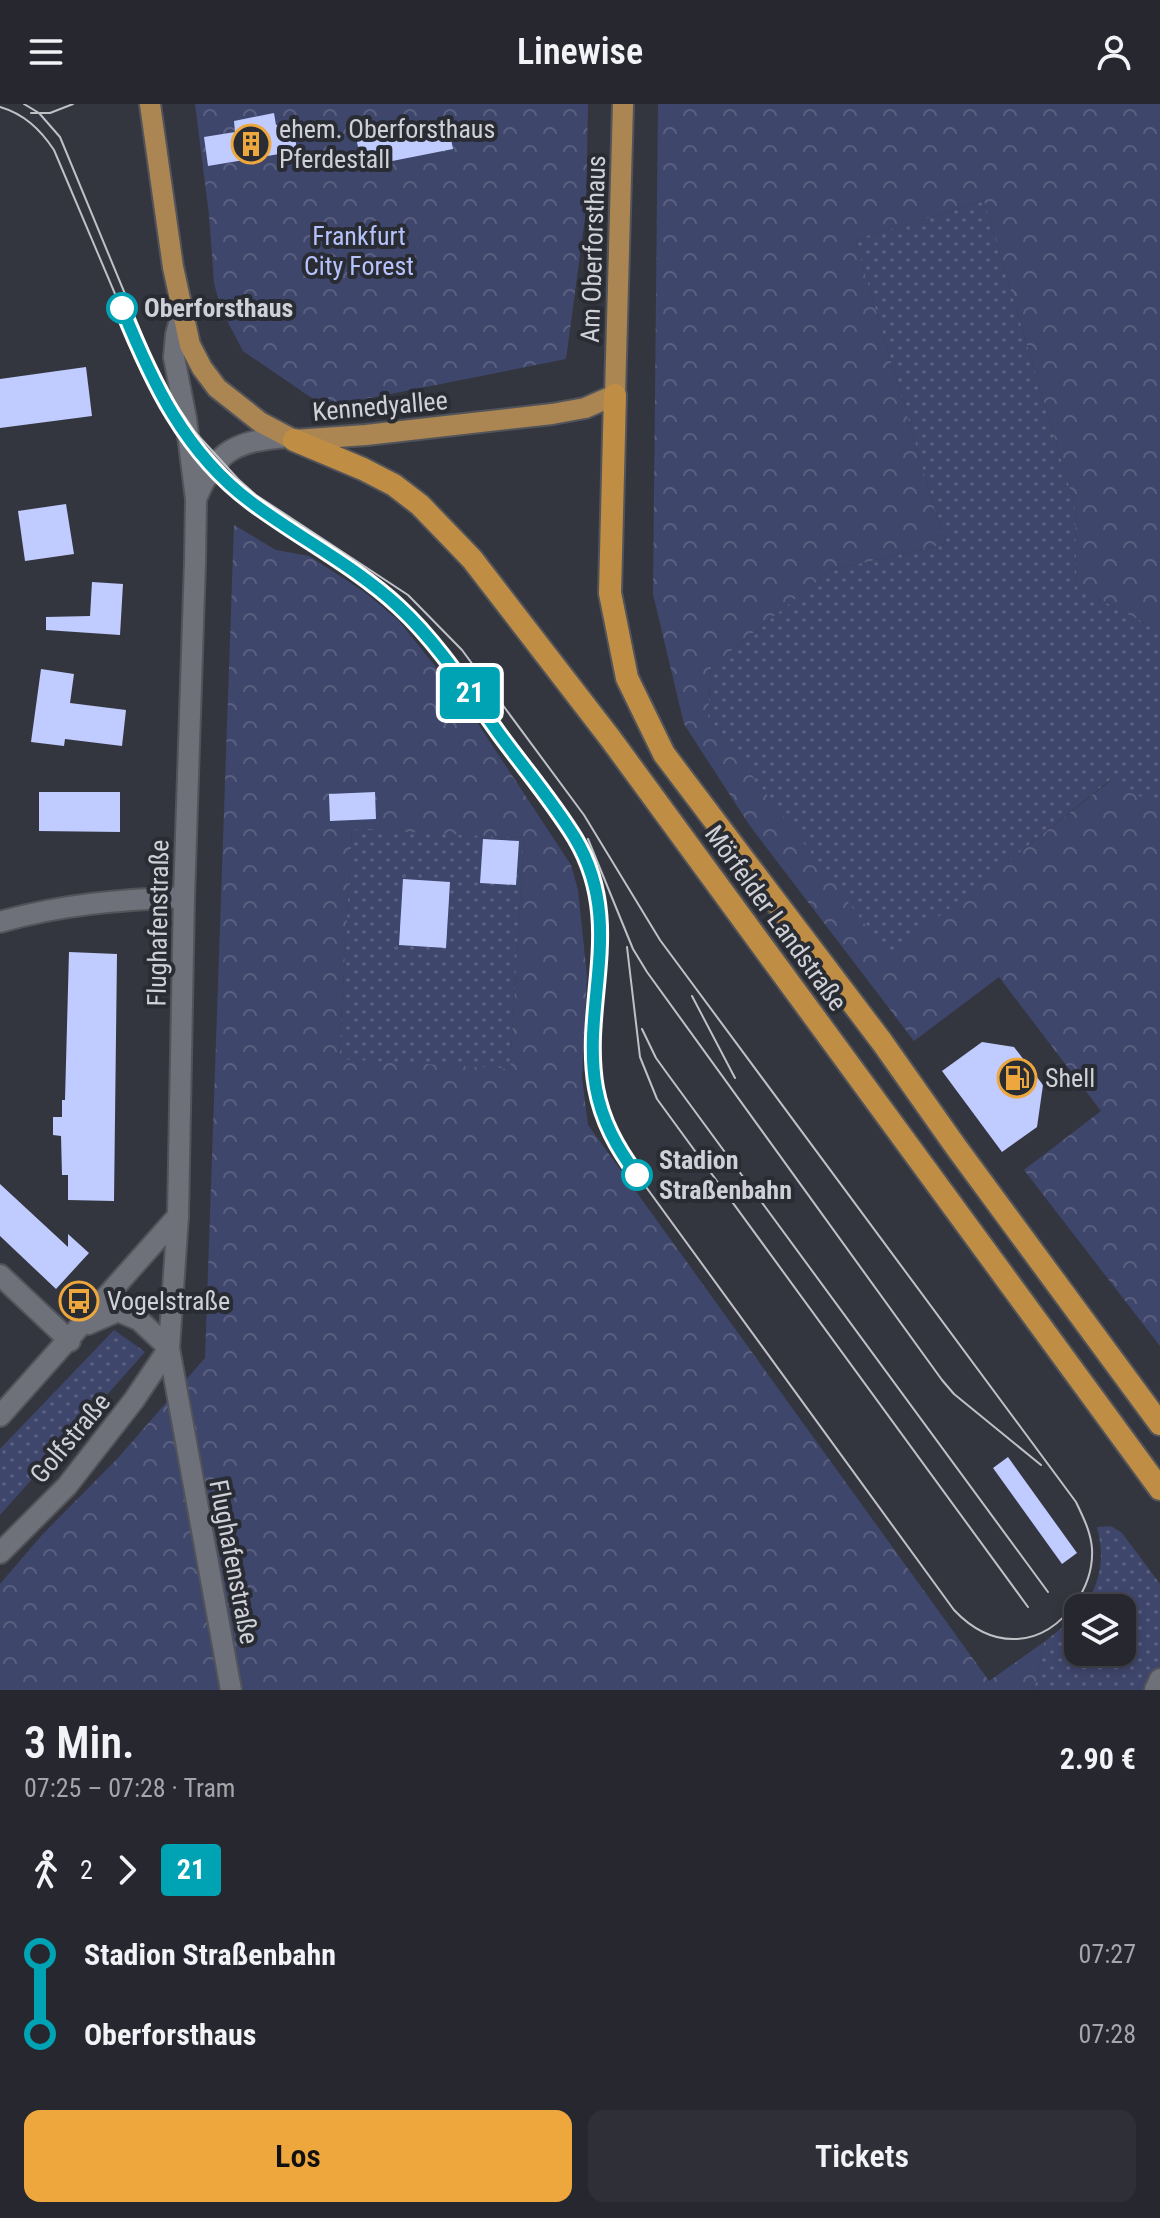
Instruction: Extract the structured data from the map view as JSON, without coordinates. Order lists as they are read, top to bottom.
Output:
{
  "streets": {
    "highway": ["Mörfelder Landstraße"],
    "main road": ["Am Oberforsthaus", "Kennedyallee"],
    "street": ["Flughafenstraße", "Golfstraße"]
  },
  "crossings": [
    ["Am Oberforsthaus", "Kennedyallee"],
    ["Am Oberforsthaus", "Mörfelder Landstraße"],
    ["Kennedyallee", "Mörfelder Landstraße"],
    ["Kennedyallee", "Flughafenstraße"],
    ["Mörfelder Landstraße", "Flughafenstraße"],
    ["Flughafenstraße", "Golfstraße"]
  ],
  "parks": ["Frankfurt City Forest"],
  "places": {
    "building": ["ehem. Oberforsthaus Pferdestall"],
    "other": ["Oberforsthaus", "Stadion Straßenbahn"],
    "fuel station": ["Shell"],
    "bus stop": ["Vogelstraße"]
  },
  "lines": ["tram line 21"],
  "page": {
    "header": "Linewise",
    "on_map": "21",
    "heading": ["3 Min.", "07:25 – 07:28 · Tram", "2.90 €"],
    "legs": ["2", "21"],
    "list": [
      {
        "name": "Stadion Straßenbahn",
        "value": "07:27"
      },
      {
        "name": "Oberforsthaus",
        "value": "07:28"
      }
    ],
    "buttons": ["Los", "Tickets"]
  }
}
